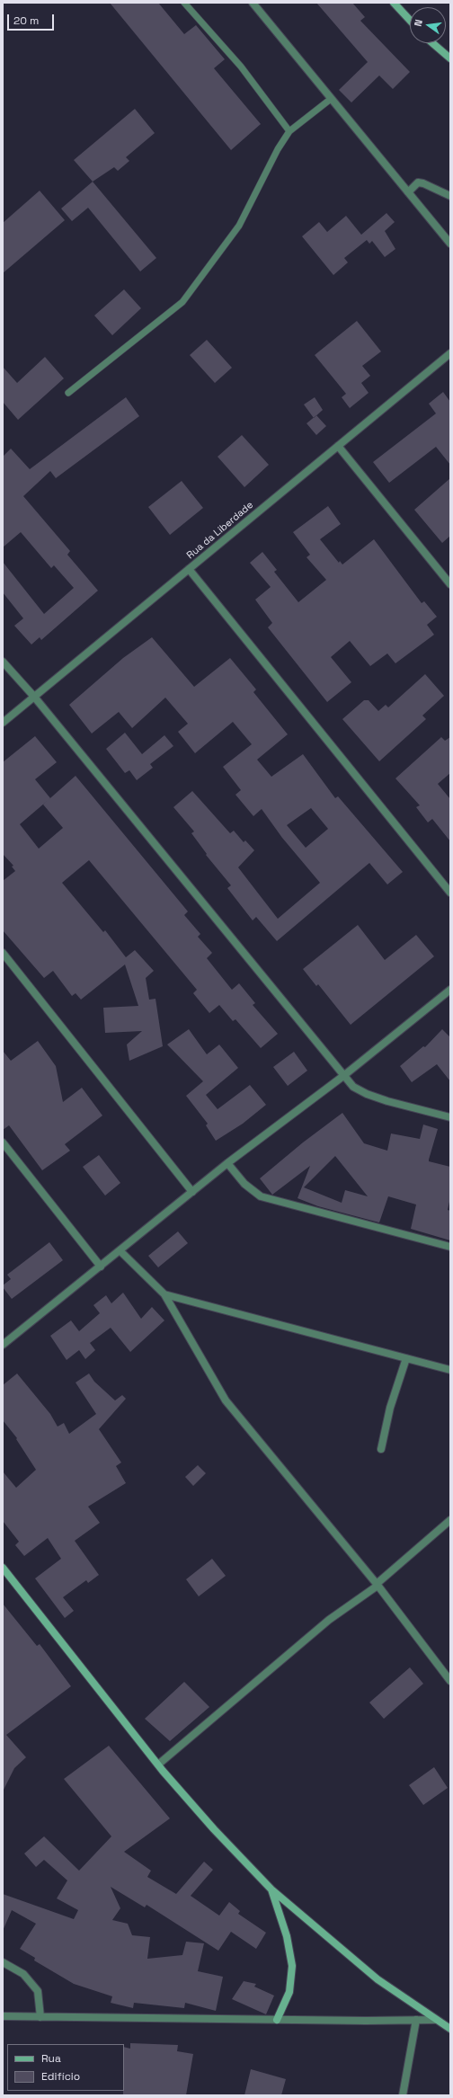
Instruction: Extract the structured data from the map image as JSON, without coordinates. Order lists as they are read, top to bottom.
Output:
{
  "streets": {
    "street": ["Rua da Liberdade"]
  },
  "legend": ["Rua", "Edifício"],
  "scale_bar": "20 m",
  "north": "left"
}
